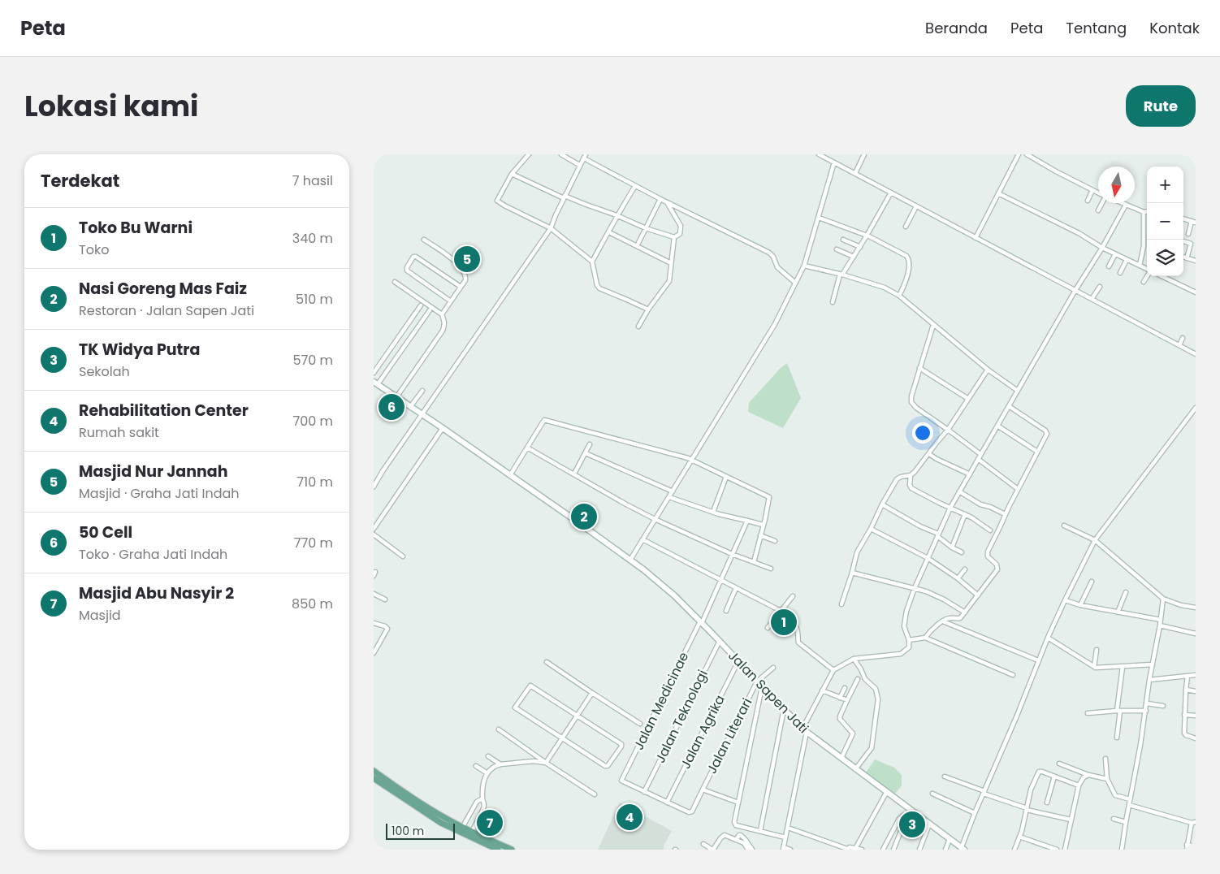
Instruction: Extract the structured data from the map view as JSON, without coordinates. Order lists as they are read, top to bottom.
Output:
{
  "streets": {
    "street": [
      "Jalan Sapen Jati",
      "Jalan Medicinae",
      "Jalan Teknologi",
      "Jalan Agrika",
      "Jalan Literari"
    ]
  },
  "crossings": [
    ["Jalan Sapen Jati", "Jalan Medicinae"],
    ["Jalan Sapen Jati", "Jalan Teknologi"],
    ["Jalan Sapen Jati", "Jalan Agrika"],
    ["Jalan Sapen Jati", "Jalan Literari"],
    ["Jalan Medicinae", "Jalan Teknologi"],
    ["Jalan Agrika", "Jalan Literari"]
  ],
  "scale_bar": "100 m",
  "north": "bottom",
  "page": {
    "header": "Peta",
    "nav": [
      "Beranda",
      "Peta",
      "Tentang",
      "Kontak"
    ],
    "title": "Lokasi kami",
    "buttons": "Rute",
    "heading": ["Terdekat", "7 hasil"],
    "map_buttons": ["+", "−"],
    "list": [
      {
        "mark": "1",
        "name": "Toko Bu Warni",
        "note": "Toko",
        "value": "340 m"
      },
      {
        "mark": "2",
        "name": "Nasi Goreng Mas Faiz",
        "note": "Restoran · Jalan Sapen Jati",
        "value": "510 m"
      },
      {
        "mark": "3",
        "name": "TK Widya Putra",
        "note": "Sekolah",
        "value": "570 m"
      },
      {
        "mark": "4",
        "name": "Rehabilitation Center",
        "note": "Rumah sakit",
        "value": "700 m"
      },
      {
        "mark": "5",
        "name": "Masjid Nur Jannah",
        "note": "Masjid · Graha Jati Indah",
        "value": "710 m"
      },
      {
        "mark": "6",
        "name": "50 Cell",
        "note": "Toko · Graha Jati Indah",
        "value": "770 m"
      },
      {
        "mark": "7",
        "name": "Masjid Abu Nasyir 2",
        "note": "Masjid",
        "value": "850 m"
      }
    ],
    "pins": [
      "5",
      "6",
      "2",
      "1",
      "4",
      "7",
      "3"
    ],
    "scale": "100 m"
  }
}
